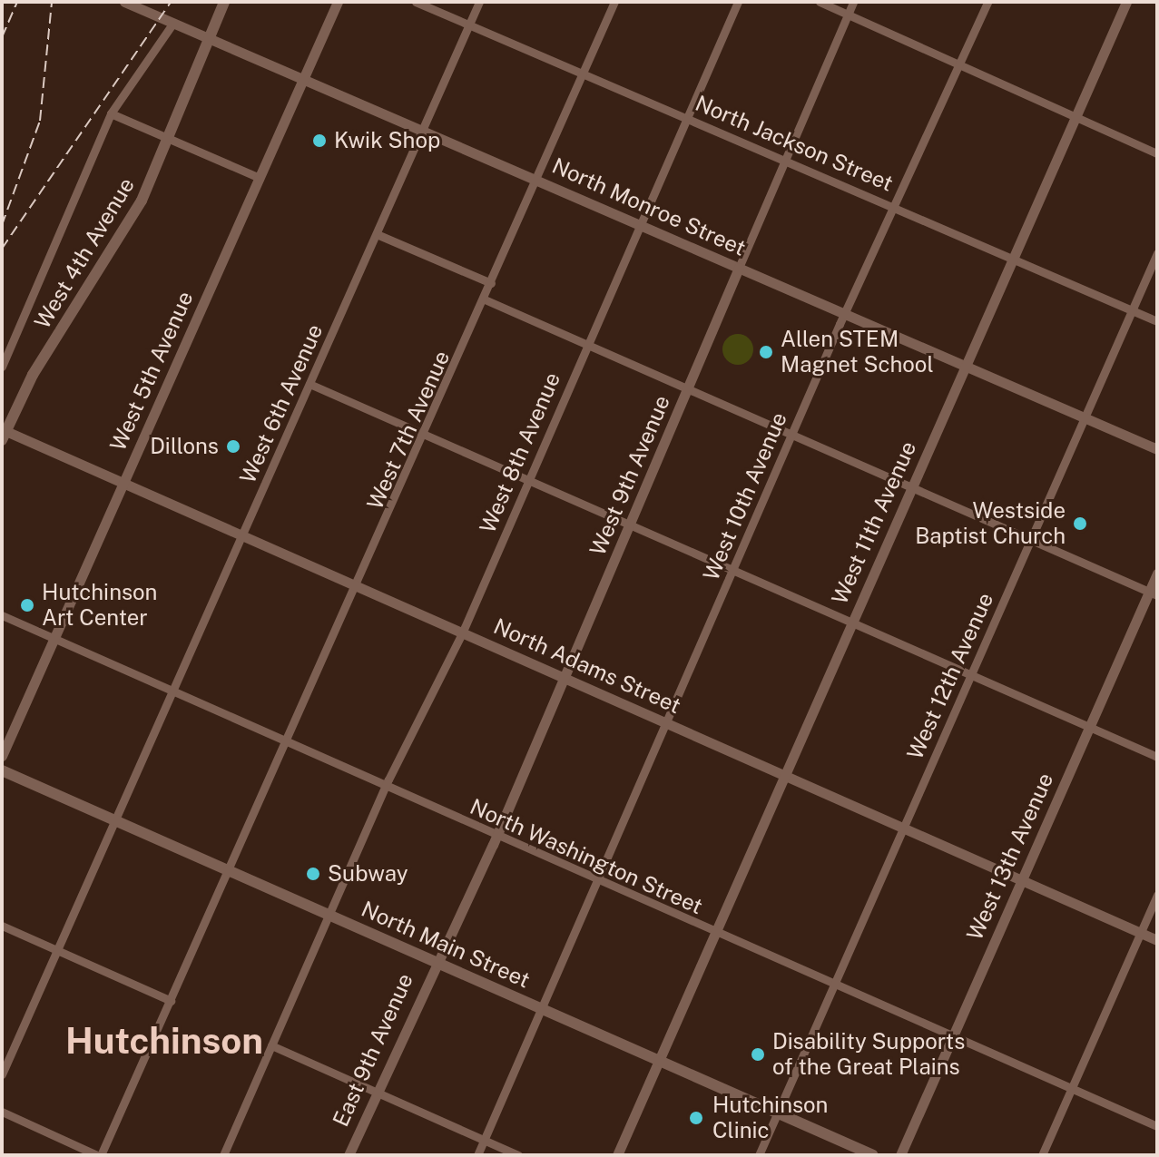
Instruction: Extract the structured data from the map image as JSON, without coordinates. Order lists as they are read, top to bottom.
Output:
{
  "streets": {
    "main road": ["West 4th Avenue", "North Main Street"],
    "street": [
      "North Jackson Street",
      "North Monroe Street",
      "West 5th Avenue",
      "West 6th Avenue",
      "West 7th Avenue",
      "West 8th Avenue",
      "West 9th Avenue",
      "West 10th Avenue",
      "West 11th Avenue",
      "North Adams Street",
      "West 12th Avenue",
      "North Washington Street",
      "West 13th Avenue",
      "East 9th Avenue"
    ]
  },
  "crossings": [
    ["North Jackson Street", "West 6th Avenue"],
    ["North Jackson Street", "West 7th Avenue"],
    ["North Jackson Street", "West 8th Avenue"],
    ["North Jackson Street", "West 9th Avenue"],
    ["North Jackson Street", "West 10th Avenue"],
    ["North Jackson Street", "West 11th Avenue"],
    ["North Jackson Street", "West 12th Avenue"],
    ["North Monroe Street", "West 5th Avenue"],
    ["North Monroe Street", "West 6th Avenue"],
    ["North Monroe Street", "West 7th Avenue"],
    ["North Monroe Street", "West 8th Avenue"],
    ["North Monroe Street", "West 9th Avenue"],
    ["North Monroe Street", "West 10th Avenue"],
    ["North Monroe Street", "West 11th Avenue"],
    ["North Monroe Street", "West 12th Avenue"],
    ["West 4th Avenue", "North Adams Street"],
    ["West 5th Avenue", "North Adams Street"],
    ["West 5th Avenue", "North Washington Street"],
    ["West 6th Avenue", "North Adams Street"],
    ["West 6th Avenue", "North Washington Street"],
    ["West 6th Avenue", "North Main Street"],
    ["West 7th Avenue", "North Adams Street"],
    ["West 7th Avenue", "North Washington Street"],
    ["West 7th Avenue", "North Main Street"],
    ["West 8th Avenue", "North Adams Street"],
    ["West 8th Avenue", "North Washington Street"],
    ["West 8th Avenue", "North Main Street"],
    ["West 9th Avenue", "North Adams Street"],
    ["West 9th Avenue", "North Washington Street"],
    ["West 9th Avenue", "North Main Street"],
    ["West 9th Avenue", "East 9th Avenue"],
    ["West 10th Avenue", "North Adams Street"],
    ["West 10th Avenue", "North Washington Street"],
    ["West 10th Avenue", "North Main Street"],
    ["West 11th Avenue", "North Adams Street"],
    ["West 11th Avenue", "North Washington Street"],
    ["West 11th Avenue", "North Main Street"],
    ["North Adams Street", "West 12th Avenue"],
    ["North Adams Street", "West 13th Avenue"],
    ["West 12th Avenue", "North Washington Street"],
    ["West 12th Avenue", "North Main Street"],
    ["North Washington Street", "West 13th Avenue"],
    ["North Main Street", "East 9th Avenue"]
  ],
  "districts": ["Hutchinson"],
  "places": [
    "Kwik Shop",
    "Allen STEM Magnet School",
    "Dillons",
    "Westside Baptist Church",
    "Hutchinson Art Center",
    "Subway",
    "Disability Supports of the Great Plains",
    "Hutchinson Clinic"
  ]
}
